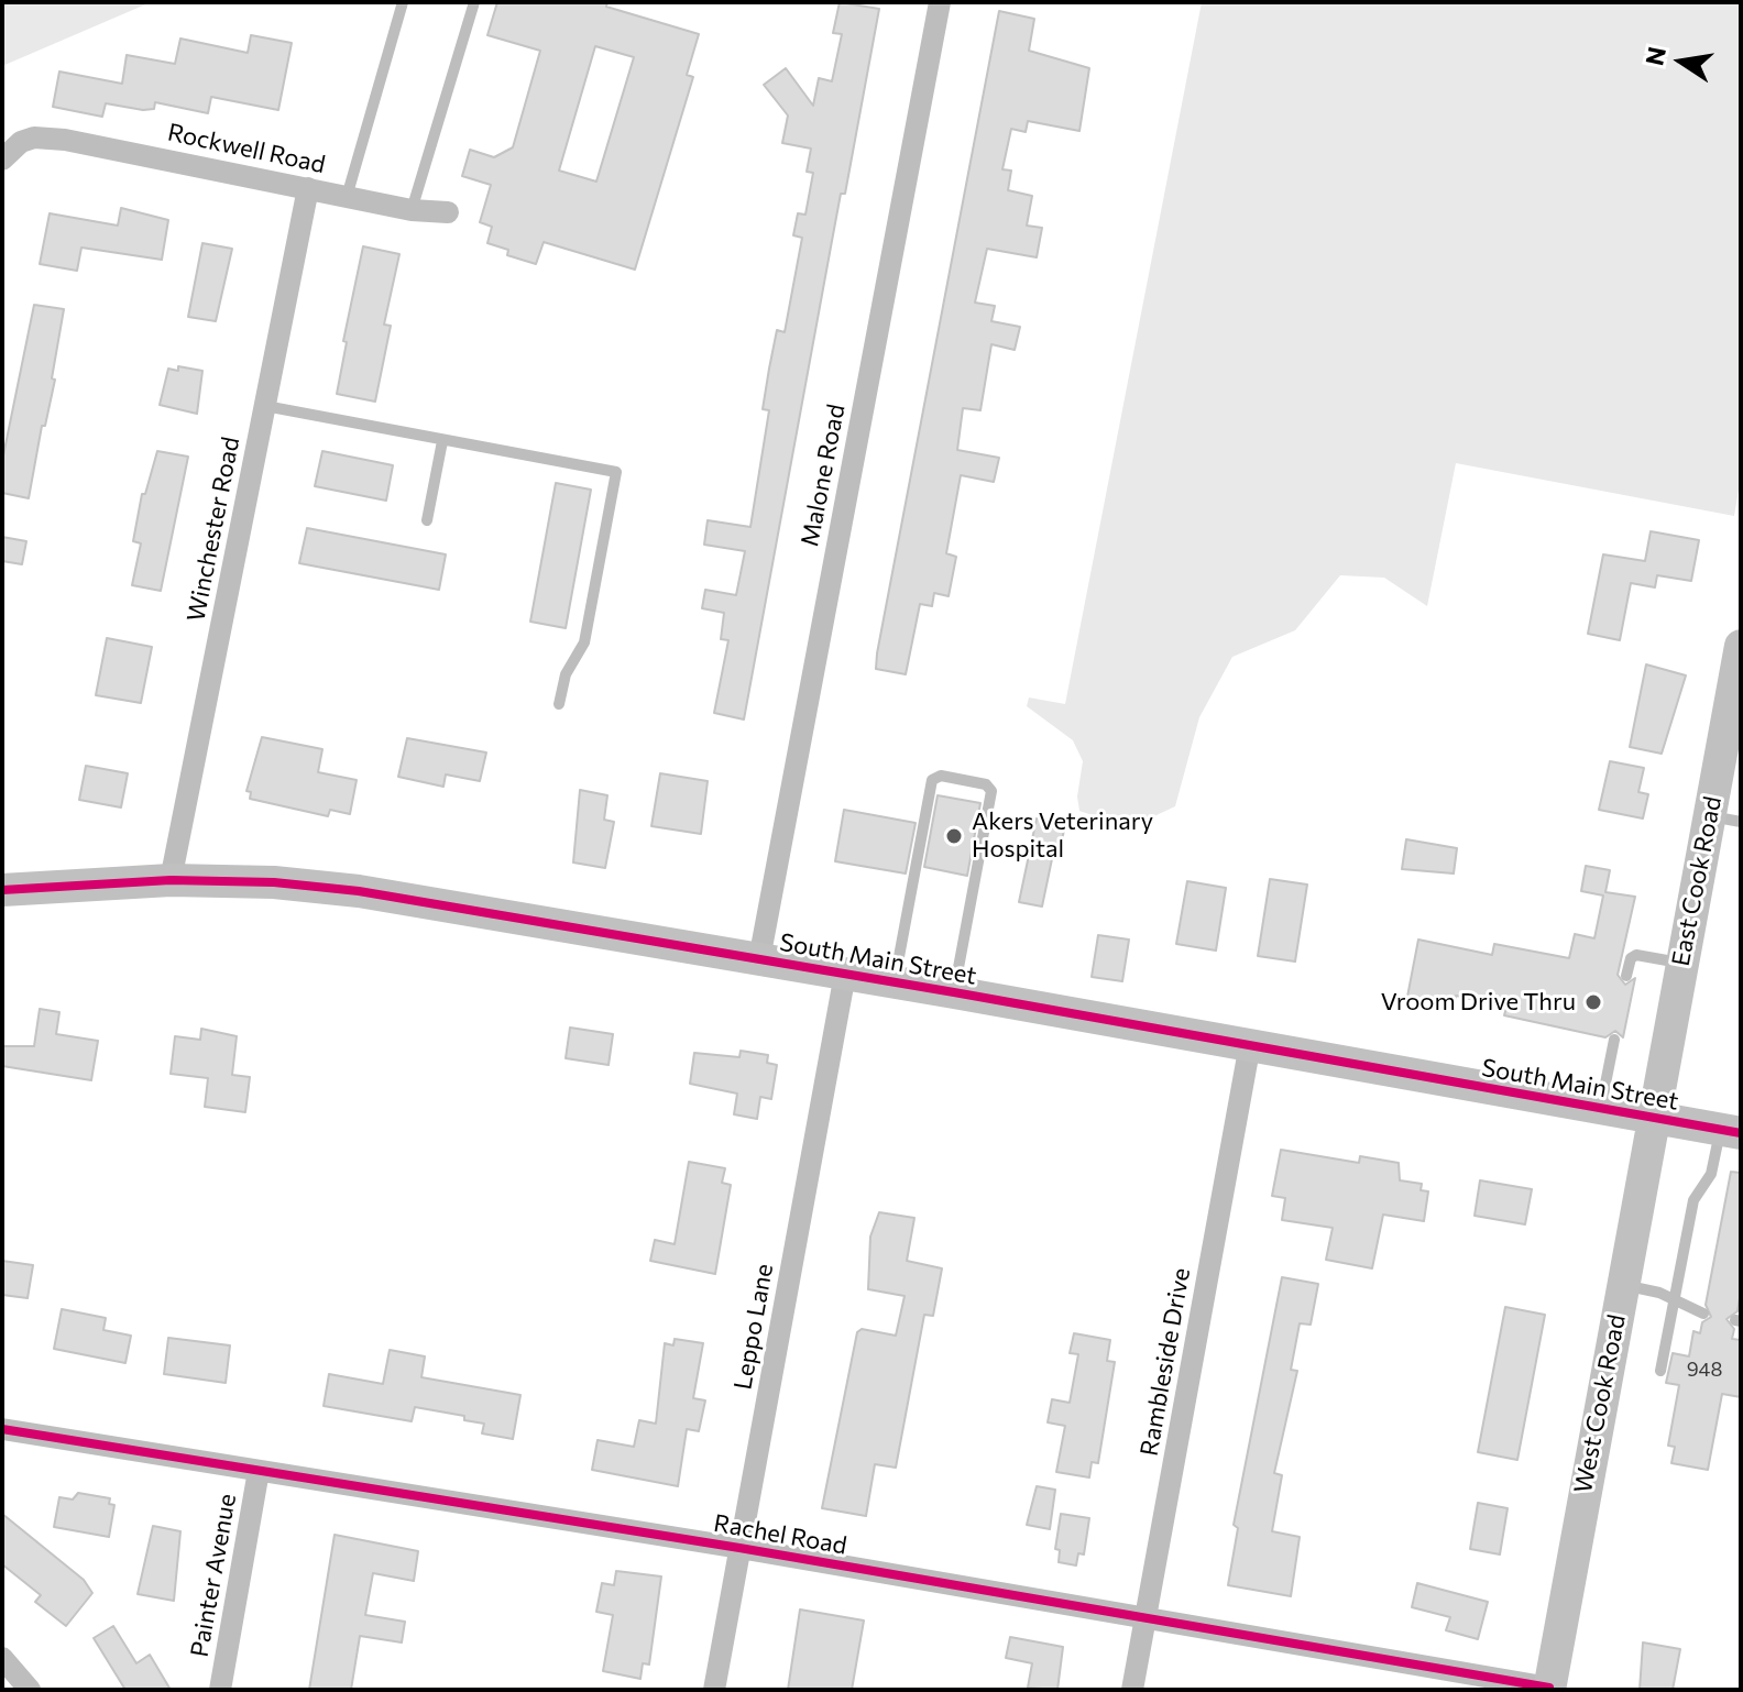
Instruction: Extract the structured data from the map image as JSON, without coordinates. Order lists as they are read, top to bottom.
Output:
{
  "streets": {
    "street": [
      "Rockwell Road",
      "Malone Road",
      "Winchester Road",
      "East Cook Road",
      "South Main Street",
      "Leppo Lane",
      "Rambleside Drive",
      "West Cook Road",
      "Rachel Road",
      "Painter Avenue"
    ]
  },
  "crossings": [
    ["Rockwell Road", "Winchester Road"],
    ["Malone Road", "South Main Street"],
    ["Winchester Road", "South Main Street"],
    ["East Cook Road", "South Main Street"],
    ["East Cook Road", "West Cook Road"],
    ["South Main Street", "Leppo Lane"],
    ["South Main Street", "Rambleside Drive"],
    ["South Main Street", "West Cook Road"],
    ["Leppo Lane", "Rachel Road"],
    ["Rambleside Drive", "Rachel Road"],
    ["West Cook Road", "Rachel Road"],
    ["Rachel Road", "Painter Avenue"]
  ],
  "places": ["Akers Veterinary Hospital", "Vroom Drive Thru"],
  "house_numbers": ["948"],
  "north": "left"
}
